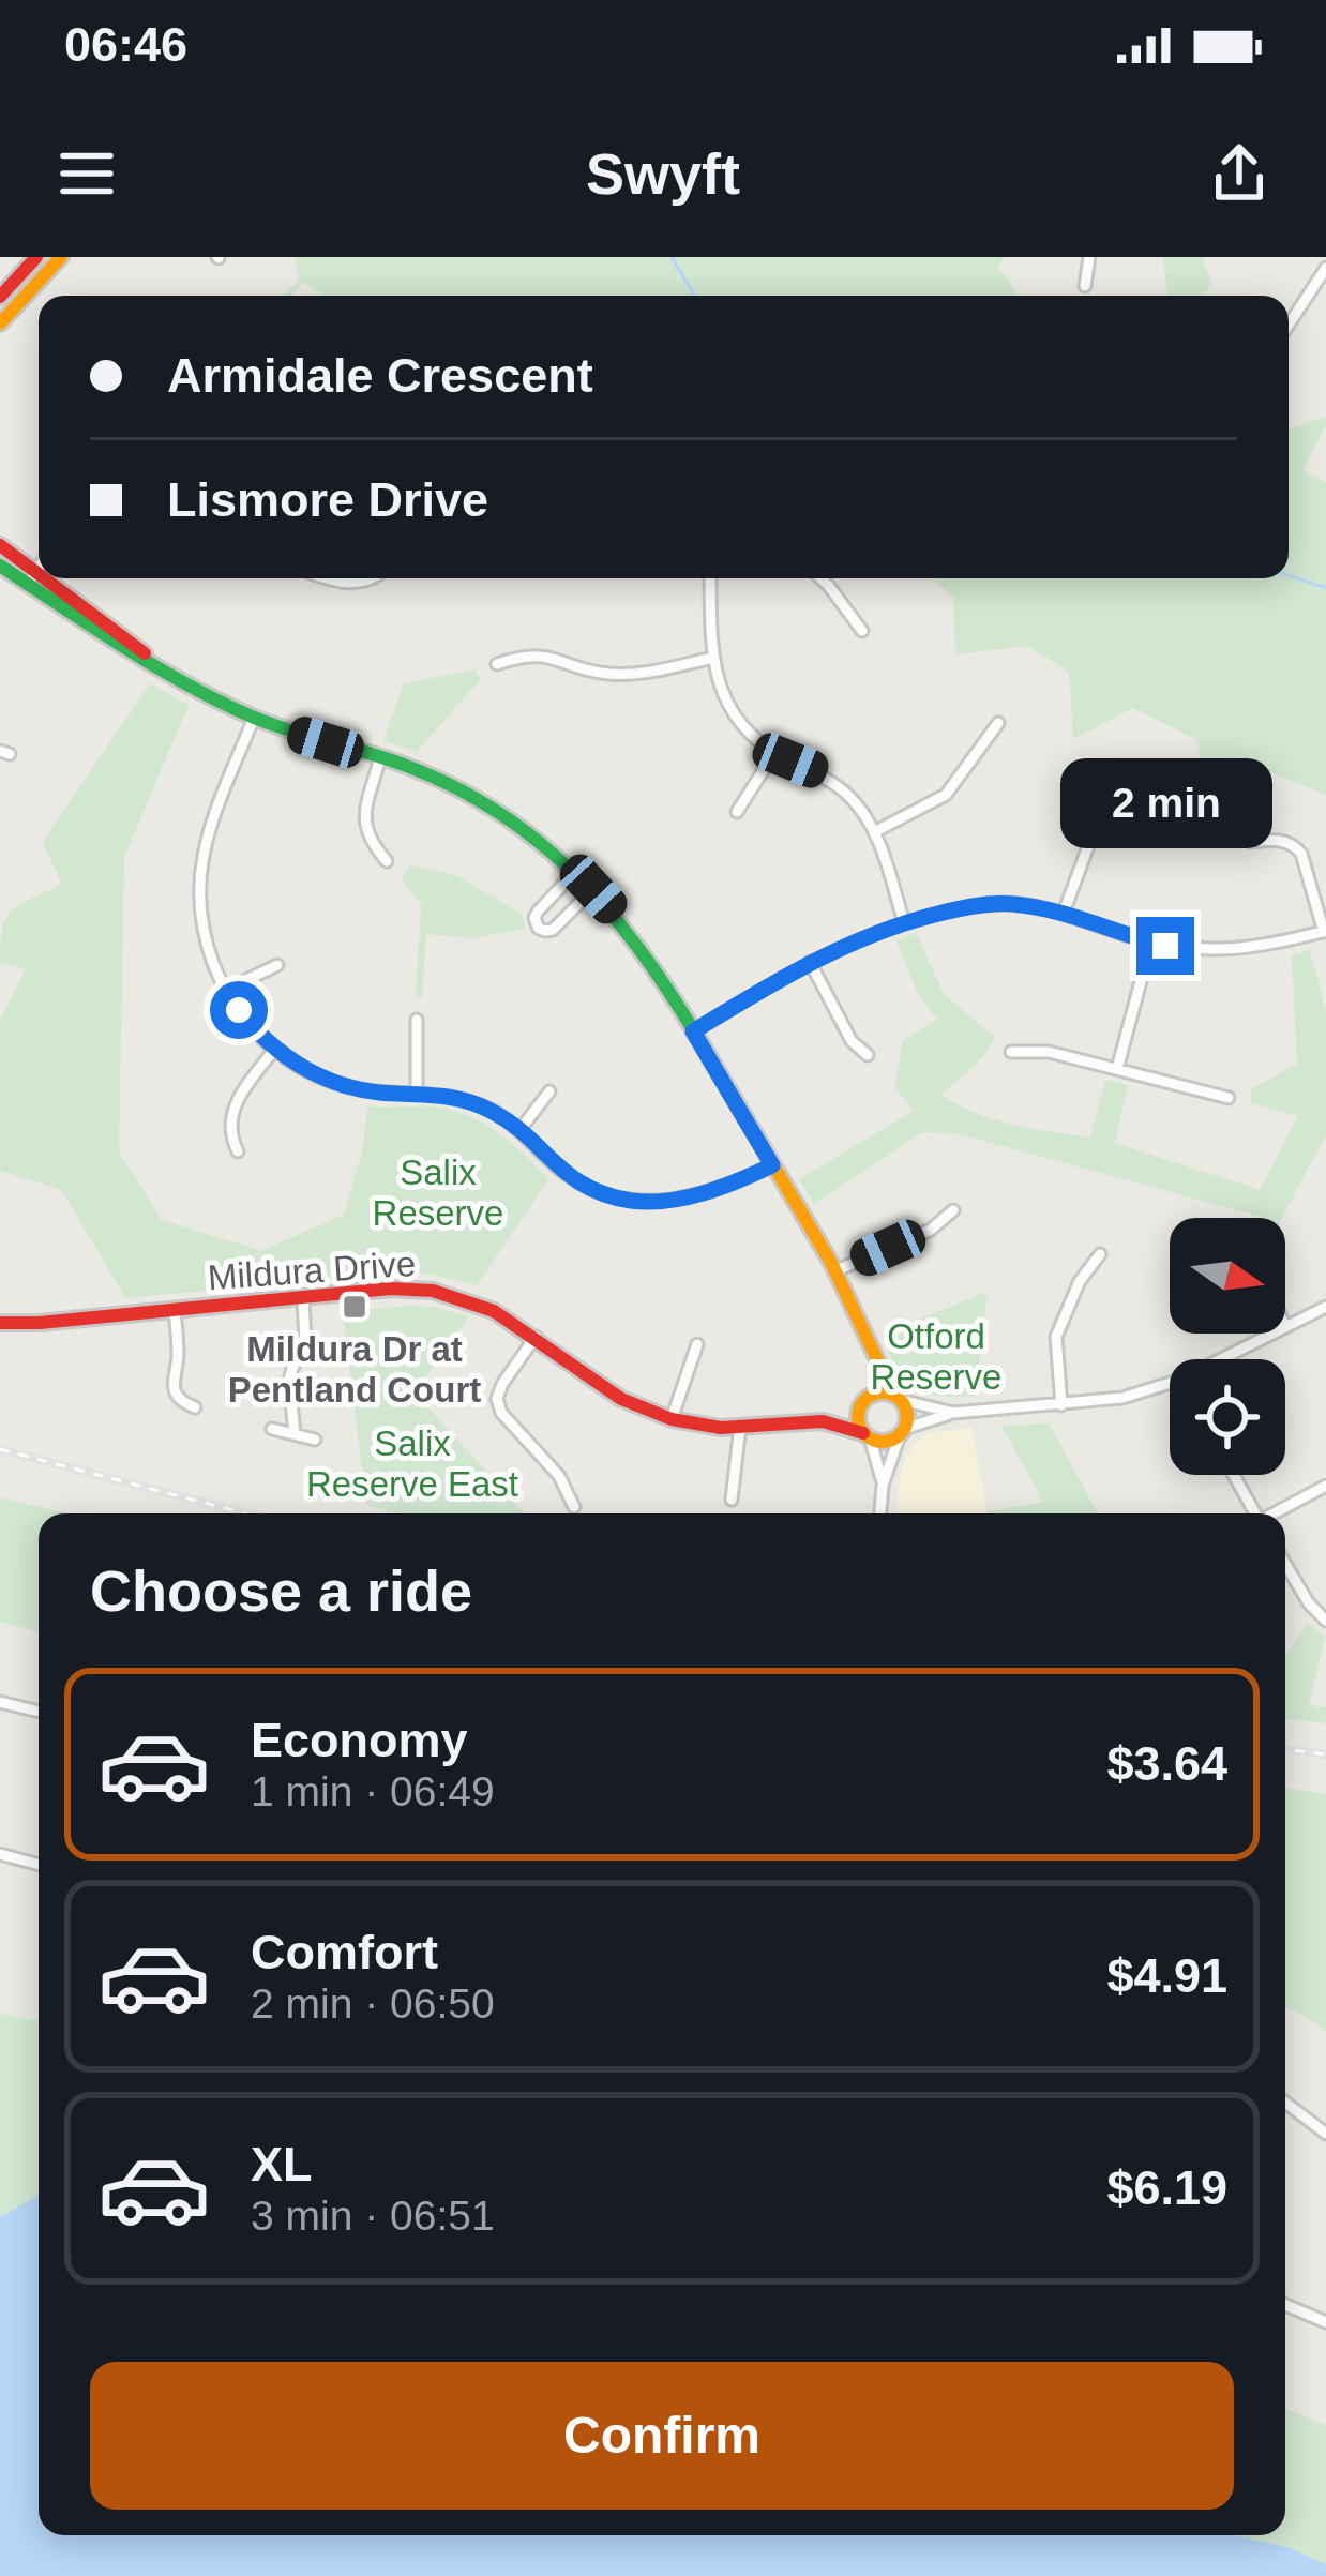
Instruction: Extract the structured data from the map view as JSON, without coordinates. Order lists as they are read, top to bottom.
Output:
{
  "streets": {
    "street": ["Mildura Drive"]
  },
  "parks": ["Salix Reserve", "Otford Reserve", "Salix Reserve East"],
  "places": {
    "transit": ["Mildura Dr at Pentland Court"]
  },
  "north": "right",
  "page": {
    "status": "06:46",
    "header": "Swyft",
    "banner": ["Armidale Crescent", "Lismore Drive"],
    "bubble": "2 min",
    "heading": "Choose a ride",
    "list": [
      {
        "name": "Economy",
        "note": "1 min · 06:49",
        "value": "$3.64"
      },
      {
        "name": "Comfort",
        "note": "2 min · 06:50",
        "value": "$4.91"
      },
      {
        "name": "XL",
        "note": "3 min · 06:51",
        "value": "$6.19"
      }
    ],
    "buttons": "Confirm"
  }
}
